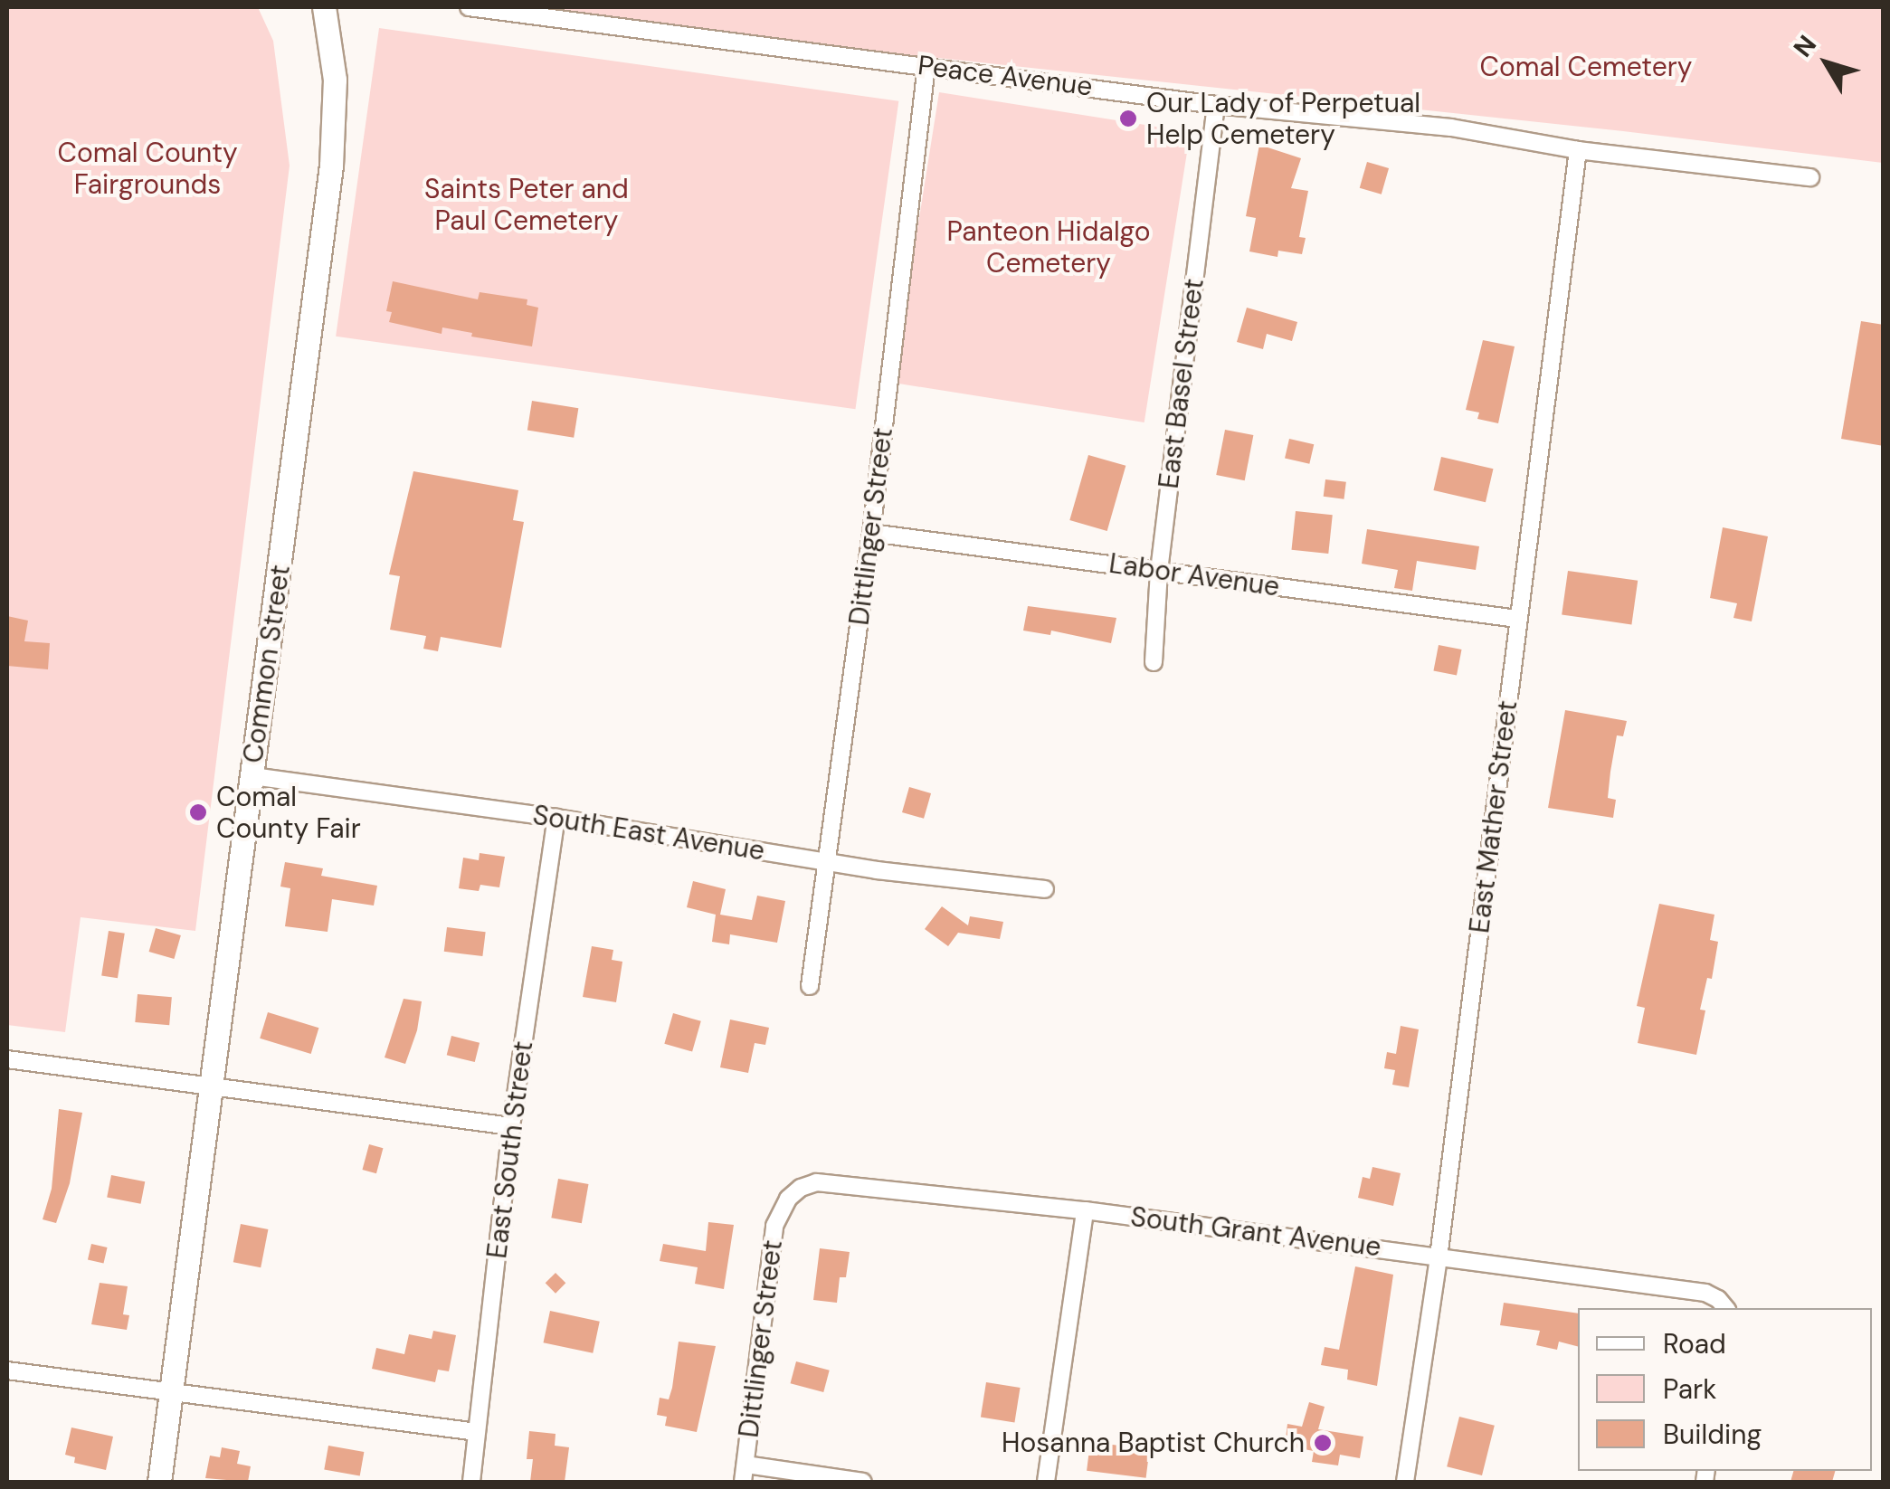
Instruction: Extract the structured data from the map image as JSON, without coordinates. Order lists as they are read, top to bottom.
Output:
{
  "streets": {
    "main road": ["Common Street"],
    "street": [
      "Peace Avenue",
      "East Basel Street",
      "Dittlinger Street",
      "Labor Avenue",
      "East Mather Street",
      "South East Avenue",
      "East South Street",
      "South Grant Avenue"
    ]
  },
  "crossings": [
    ["Peace Avenue", "East Basel Street"],
    ["Peace Avenue", "Dittlinger Street"],
    ["Peace Avenue", "East Mather Street"],
    ["East Basel Street", "Labor Avenue"],
    ["Dittlinger Street", "Labor Avenue"],
    ["Dittlinger Street", "South East Avenue"],
    ["Dittlinger Street", "South Grant Avenue"],
    ["Labor Avenue", "East Mather Street"],
    ["Common Street", "South East Avenue"],
    ["East Mather Street", "South Grant Avenue"],
    ["South East Avenue", "East South Street"]
  ],
  "parks": [
    "Comal Cemetery",
    "Comal County Fairgrounds",
    "Saints Peter and Paul Cemetery",
    "Panteon Hidalgo Cemetery"
  ],
  "places": ["Our Lady of Perpetual Help Cemetery", "Comal County Fair", "Hosanna Baptist Church"],
  "legend": ["Road", "Park", "Building"],
  "north": "top left"
}
